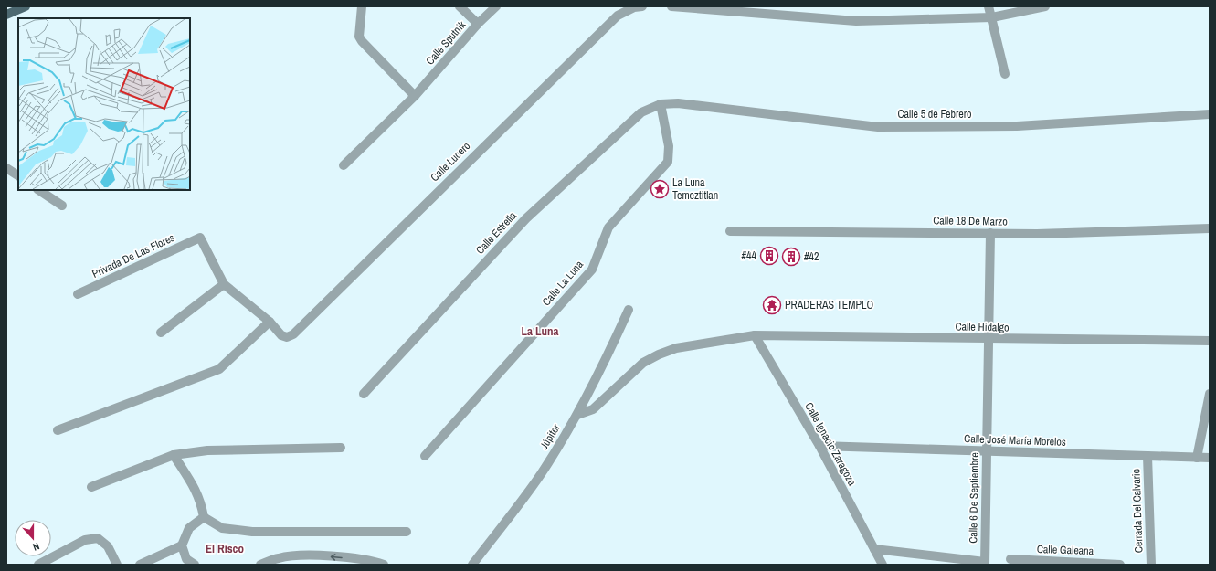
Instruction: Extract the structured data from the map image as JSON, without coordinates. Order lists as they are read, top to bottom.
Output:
{
  "streets": {
    "street": [
      "Calle Sputnik",
      "Calle 5 de Febrero",
      "Calle Lucero",
      "Calle 18 De Marzo",
      "Calle Estrella",
      "Privada De Las Flores",
      "Calle La Luna",
      "Calle Hidalgo",
      "Júpiter",
      "Calle José María Morelos",
      "Calle Ignacio Zaragoza",
      "Calle 6 De Septiembre",
      "Cerrada Del Calvario",
      "Calle Galeana"
    ]
  },
  "crossings": [
    ["Calle 5 de Febrero", "Calle Estrella"],
    ["Calle 5 de Febrero", "Calle La Luna"],
    ["Calle 18 De Marzo", "Calle 6 De Septiembre"],
    ["Calle Estrella", "Calle La Luna"],
    ["Calle Hidalgo", "Júpiter"],
    ["Calle Hidalgo", "Calle Ignacio Zaragoza"],
    ["Calle Hidalgo", "Calle 6 De Septiembre"],
    ["Calle José María Morelos", "Calle Ignacio Zaragoza"],
    ["Calle José María Morelos", "Calle 6 De Septiembre"],
    ["Calle José María Morelos", "Cerrada Del Calvario"]
  ],
  "districts": ["La Luna", "El Risco"],
  "places": {
    "place": ["La Luna Temeztitlan"],
    "building": ["#44", "#42"],
    "temple": ["PRADERAS TEMPLO"]
  },
  "north": "bottom"
}
